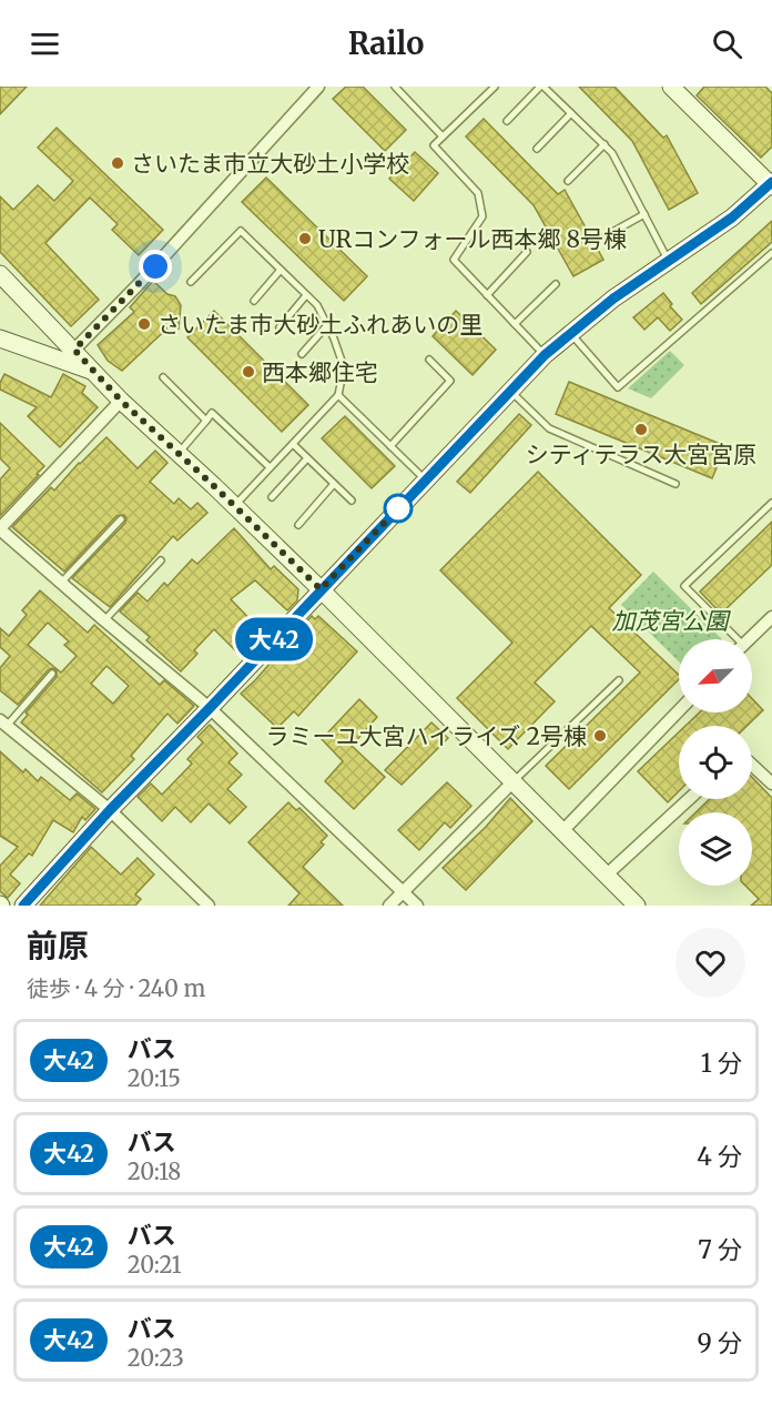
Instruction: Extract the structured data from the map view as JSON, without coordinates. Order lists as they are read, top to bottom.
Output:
{
  "parks": ["加茂宮公園"],
  "places": [
    "さいたま市立大砂土小学校",
    "URコンフォール西本郷 8号棟",
    "さいたま市大砂土ふれあいの里",
    "西本郷住宅",
    "シティテラス大宮宮原",
    "ラミーユ大宮ハイライズ 2号棟"
  ],
  "lines": ["bus line 大42"],
  "north": "bottom left",
  "page": {
    "header": "Railo",
    "on_map": "大42",
    "heading": ["前原", "徒歩 · 4 分 · 240 m"],
    "list": [
      {
        "mark": "大42",
        "name": "バス",
        "note": "20:15",
        "value": "1 分"
      },
      {
        "mark": "大42",
        "name": "バス",
        "note": "20:18",
        "value": "4 分"
      },
      {
        "mark": "大42",
        "name": "バス",
        "note": "20:21",
        "value": "7 分"
      },
      {
        "mark": "大42",
        "name": "バス",
        "note": "20:23",
        "value": "9 分"
      }
    ]
  }
}
